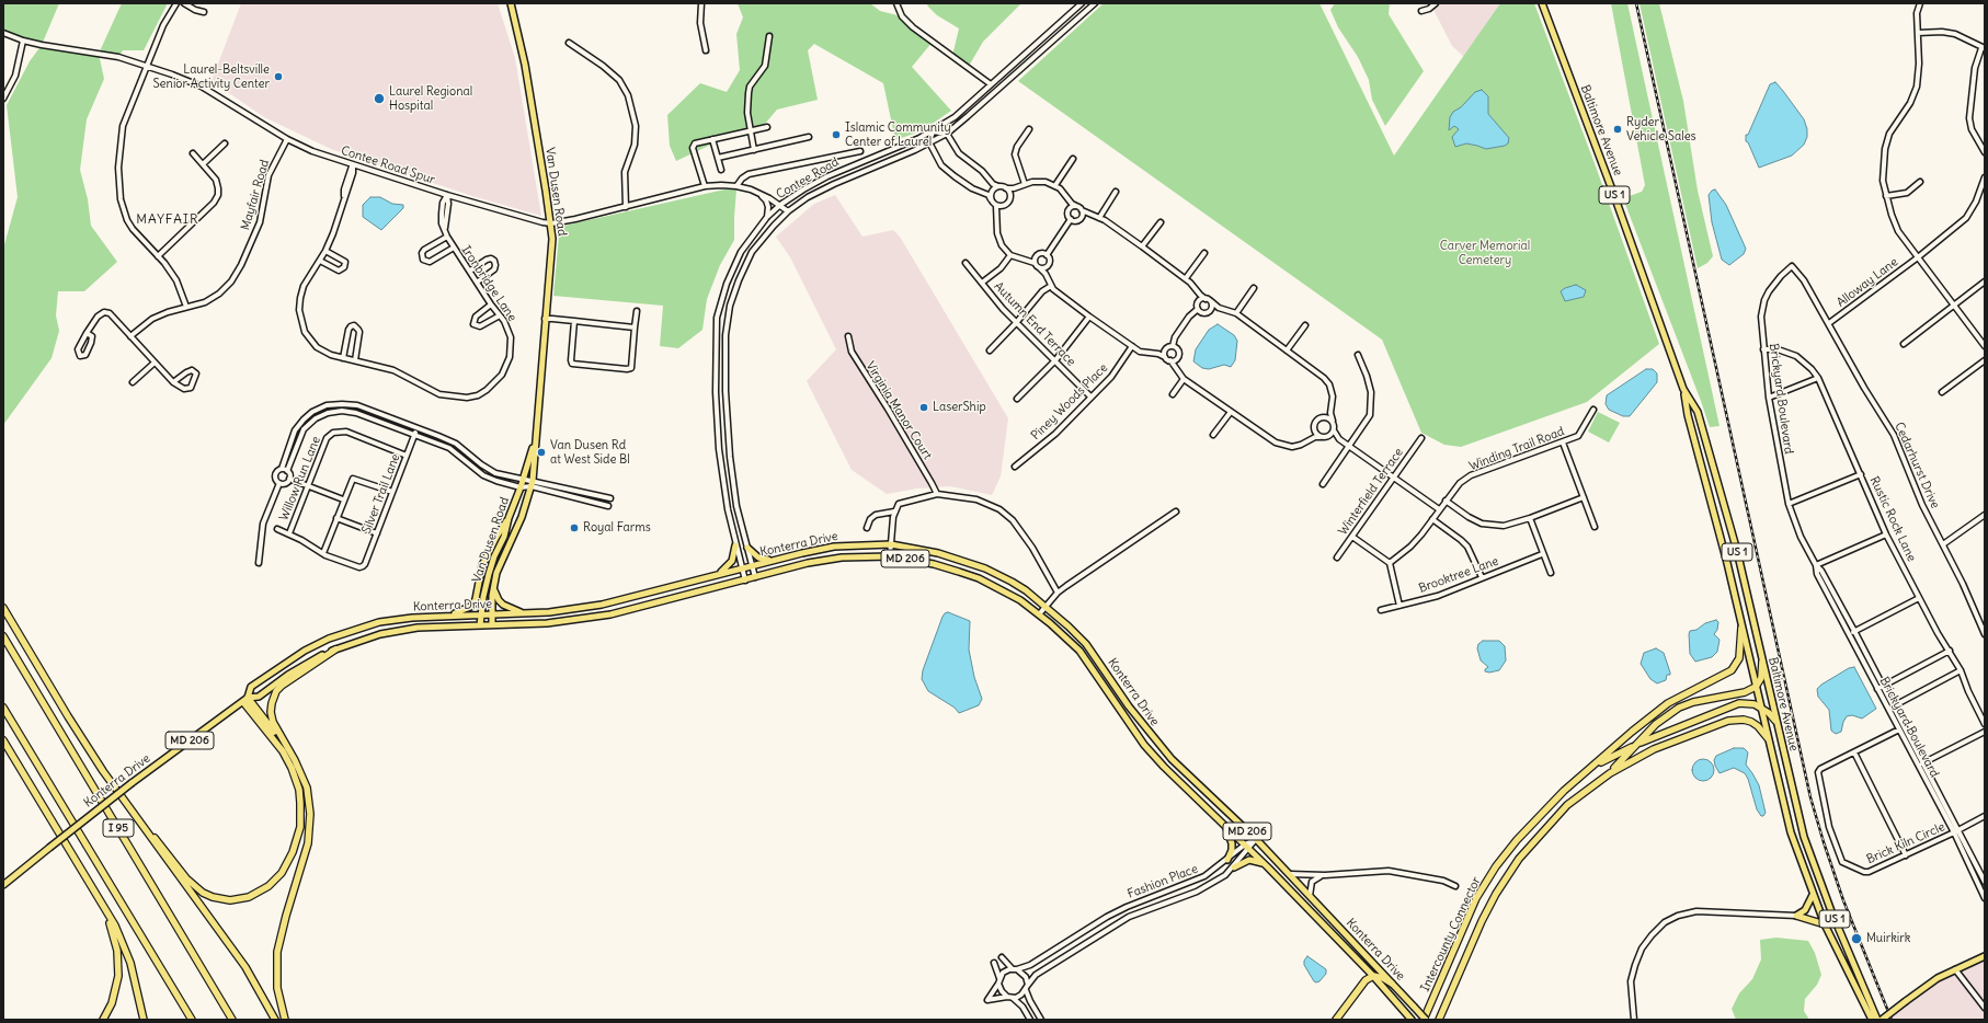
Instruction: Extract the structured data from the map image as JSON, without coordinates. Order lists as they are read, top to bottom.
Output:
{
  "streets": {
    "highway": ["I 95", "Intercounty Connector"],
    "main road": [
      "Baltimore Avenue",
      "Van Dusen Road",
      "US 1",
      "Konterra Drive",
      "MD 206"
    ],
    "street": [
      "Contee Road Spur",
      "Contee Road",
      "Mayfair Road",
      "Alloway Lane",
      "Ironbridge Lane",
      "Autumn End Terrace",
      "Brickyard Boulevard",
      "Piney Woods Place",
      "Virginia Manor Court",
      "Winding Trail Road",
      "Cedarhurst Drive",
      "Willow Run Lane",
      "Winterfield Terrace",
      "Silver Trail Lane",
      "Rustic Rock Lane",
      "Brooktree Lane",
      "Brick Kiln Circle",
      "Fashion Place"
    ]
  },
  "crossings": [
    ["Contee Road Spur", "Contee Road"],
    ["Contee Road Spur", "Van Dusen Road"],
    ["Contee Road Spur", "Mayfair Road"],
    ["Contee Road Spur", "Ironbridge Lane"],
    ["Contee Road", "Konterra Drive"],
    ["Van Dusen Road", "Konterra Drive"],
    ["Alloway Lane", "Cedarhurst Drive"],
    ["Autumn End Terrace", "Piney Woods Place"],
    ["Brickyard Boulevard", "Cedarhurst Drive"],
    ["Brickyard Boulevard", "Rustic Rock Lane"],
    ["Brickyard Boulevard", "Brick Kiln Circle"],
    ["Willow Run Lane", "Silver Trail Lane"],
    ["Konterra Drive", "Fashion Place"],
    ["Konterra Drive", "Intercounty Connector"]
  ],
  "districts": ["MAYFAIR"],
  "parks": ["Carver Memorial Cemetery"],
  "places": [
    "Laurel-Beltsville Senior Activity Center",
    "Laurel Regional Hospital",
    "Ryder Vehicle Sales",
    "Islamic Community Center of Laurel",
    "LaserShip",
    "Van Dusen Rd at West Side Bl",
    "Royal Farms",
    "Muirkirk"
  ]
}
